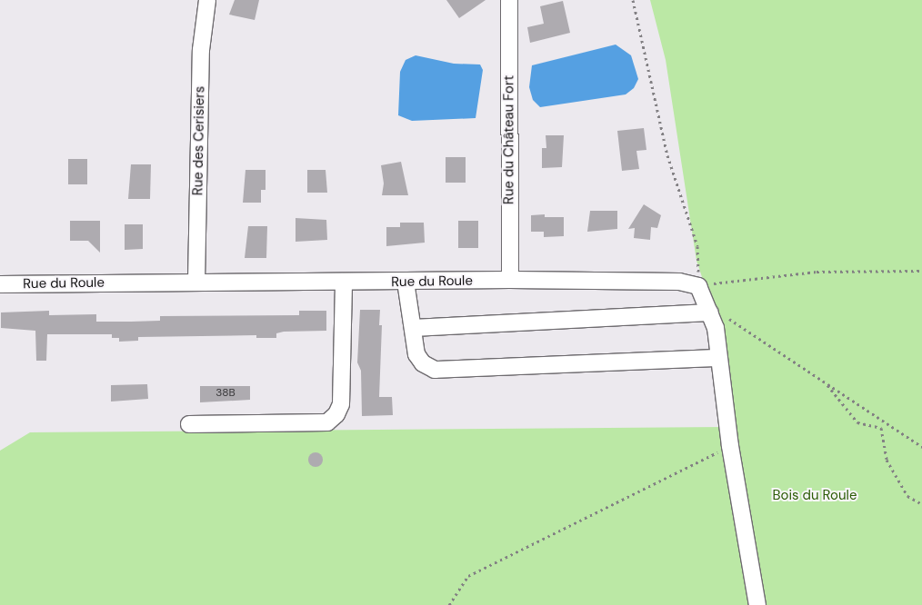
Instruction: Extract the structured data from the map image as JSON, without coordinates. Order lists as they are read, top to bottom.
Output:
{
  "streets": {
    "street": ["Rue du Château Fort", "Rue des Cerisiers", "Rue du Roule"]
  },
  "crossings": [
    ["Rue du Château Fort", "Rue du Roule"],
    ["Rue des Cerisiers", "Rue du Roule"]
  ],
  "parks": ["Bois du Roule"],
  "house_numbers": ["38B"]
}
